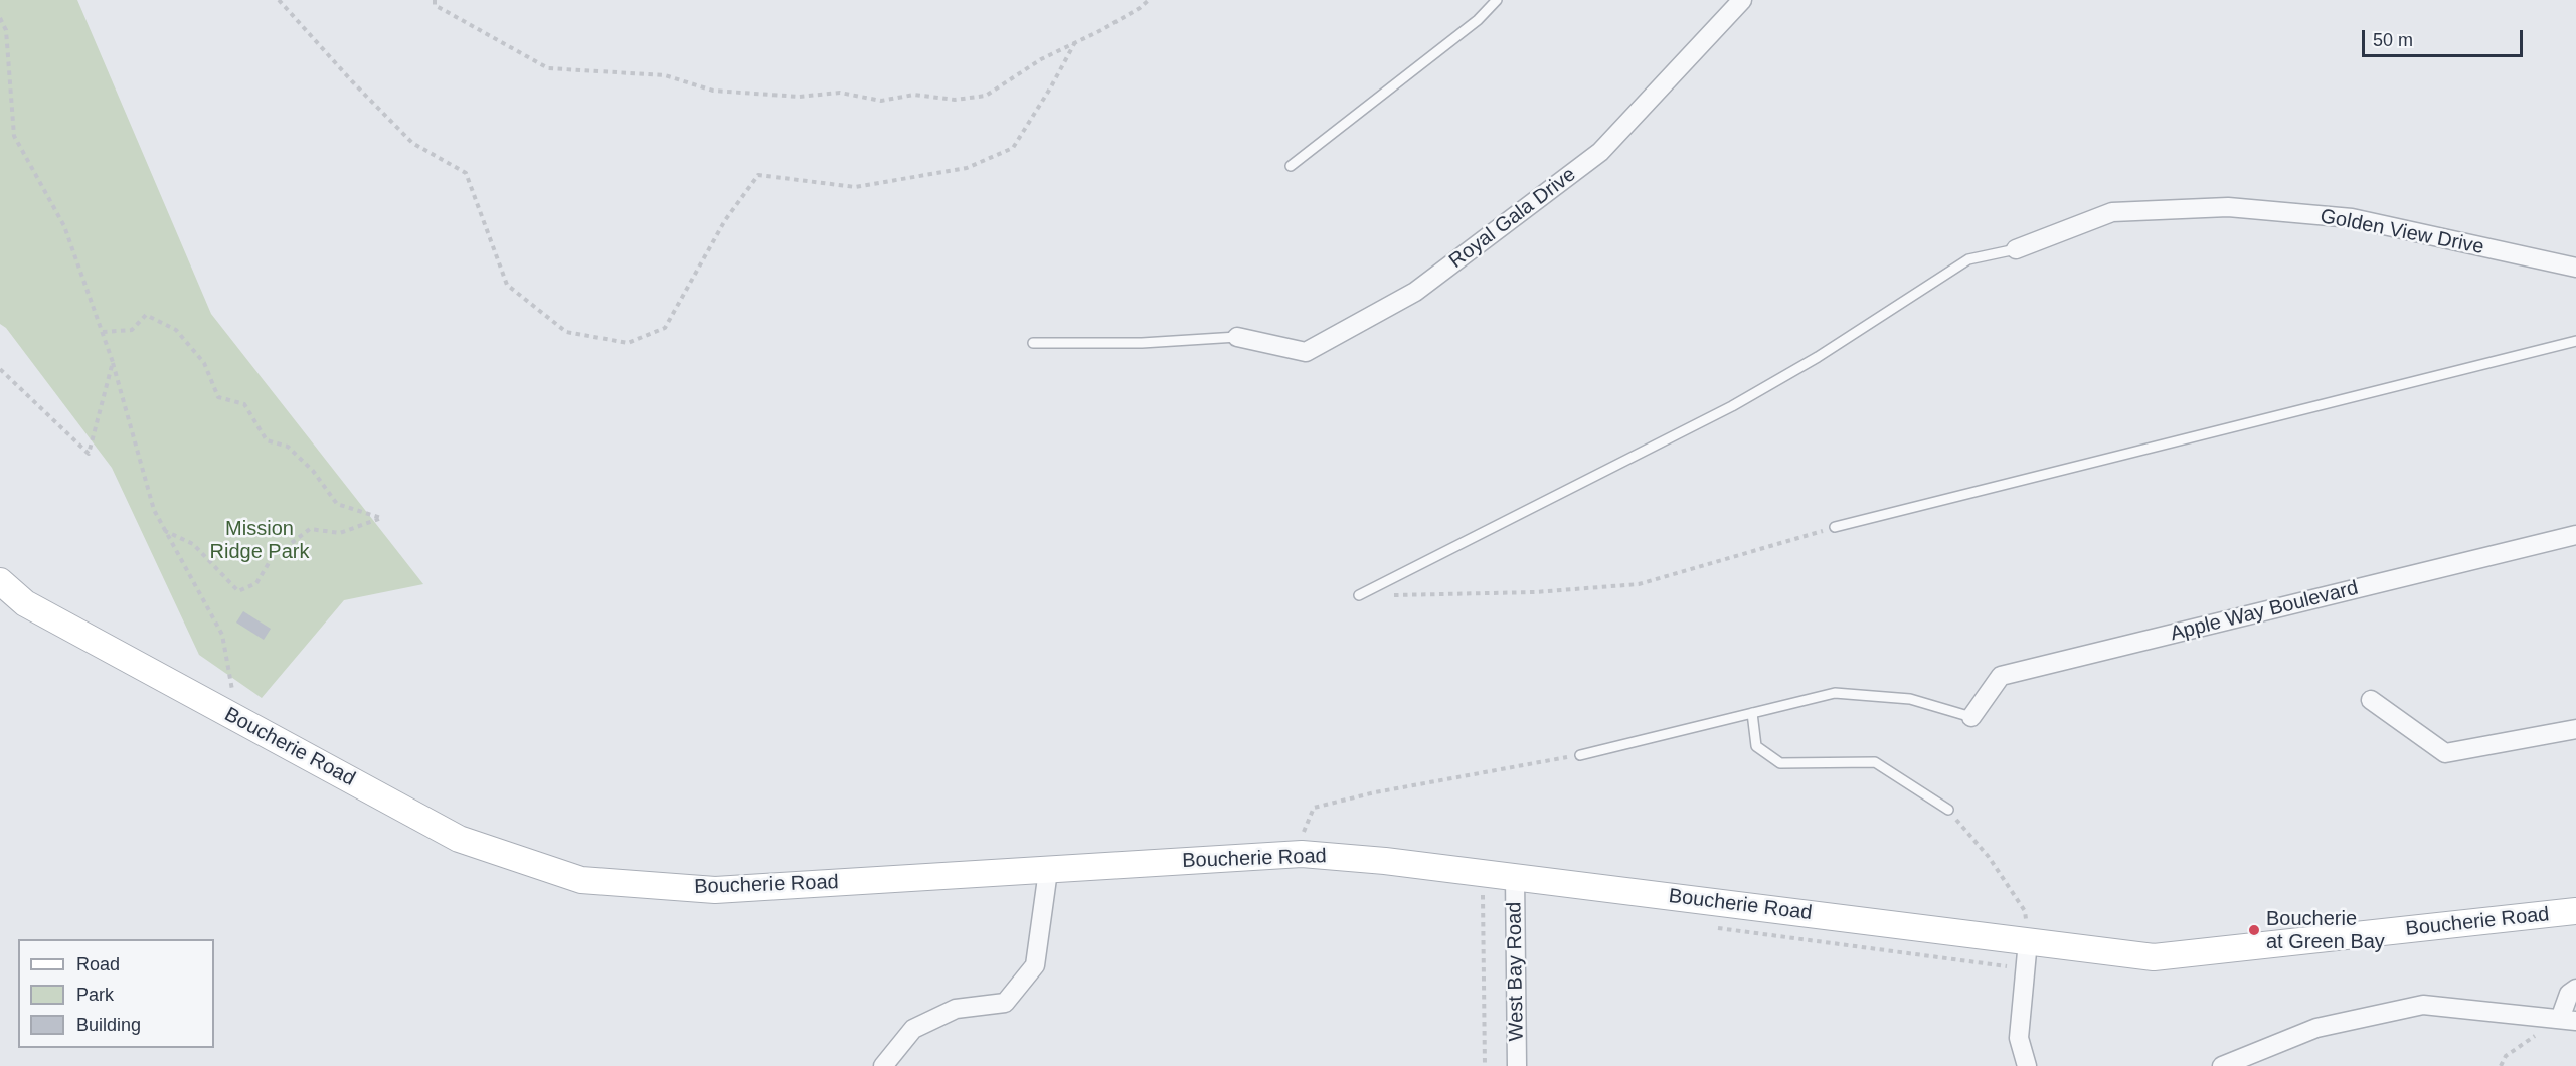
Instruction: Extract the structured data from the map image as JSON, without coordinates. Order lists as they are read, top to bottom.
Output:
{
  "streets": {
    "main road": ["Boucherie Road"],
    "street": [
      "Royal Gala Drive",
      "Golden View Drive",
      "Apple Way Boulevard",
      "West Bay Road"
    ]
  },
  "crossings": [
    ["Boucherie Road", "West Bay Road"]
  ],
  "parks": ["Mission Ridge Park"],
  "places": ["Boucherie at Green Bay"],
  "legend": ["Road", "Park", "Building"],
  "scale_bar": "50 m"
}
